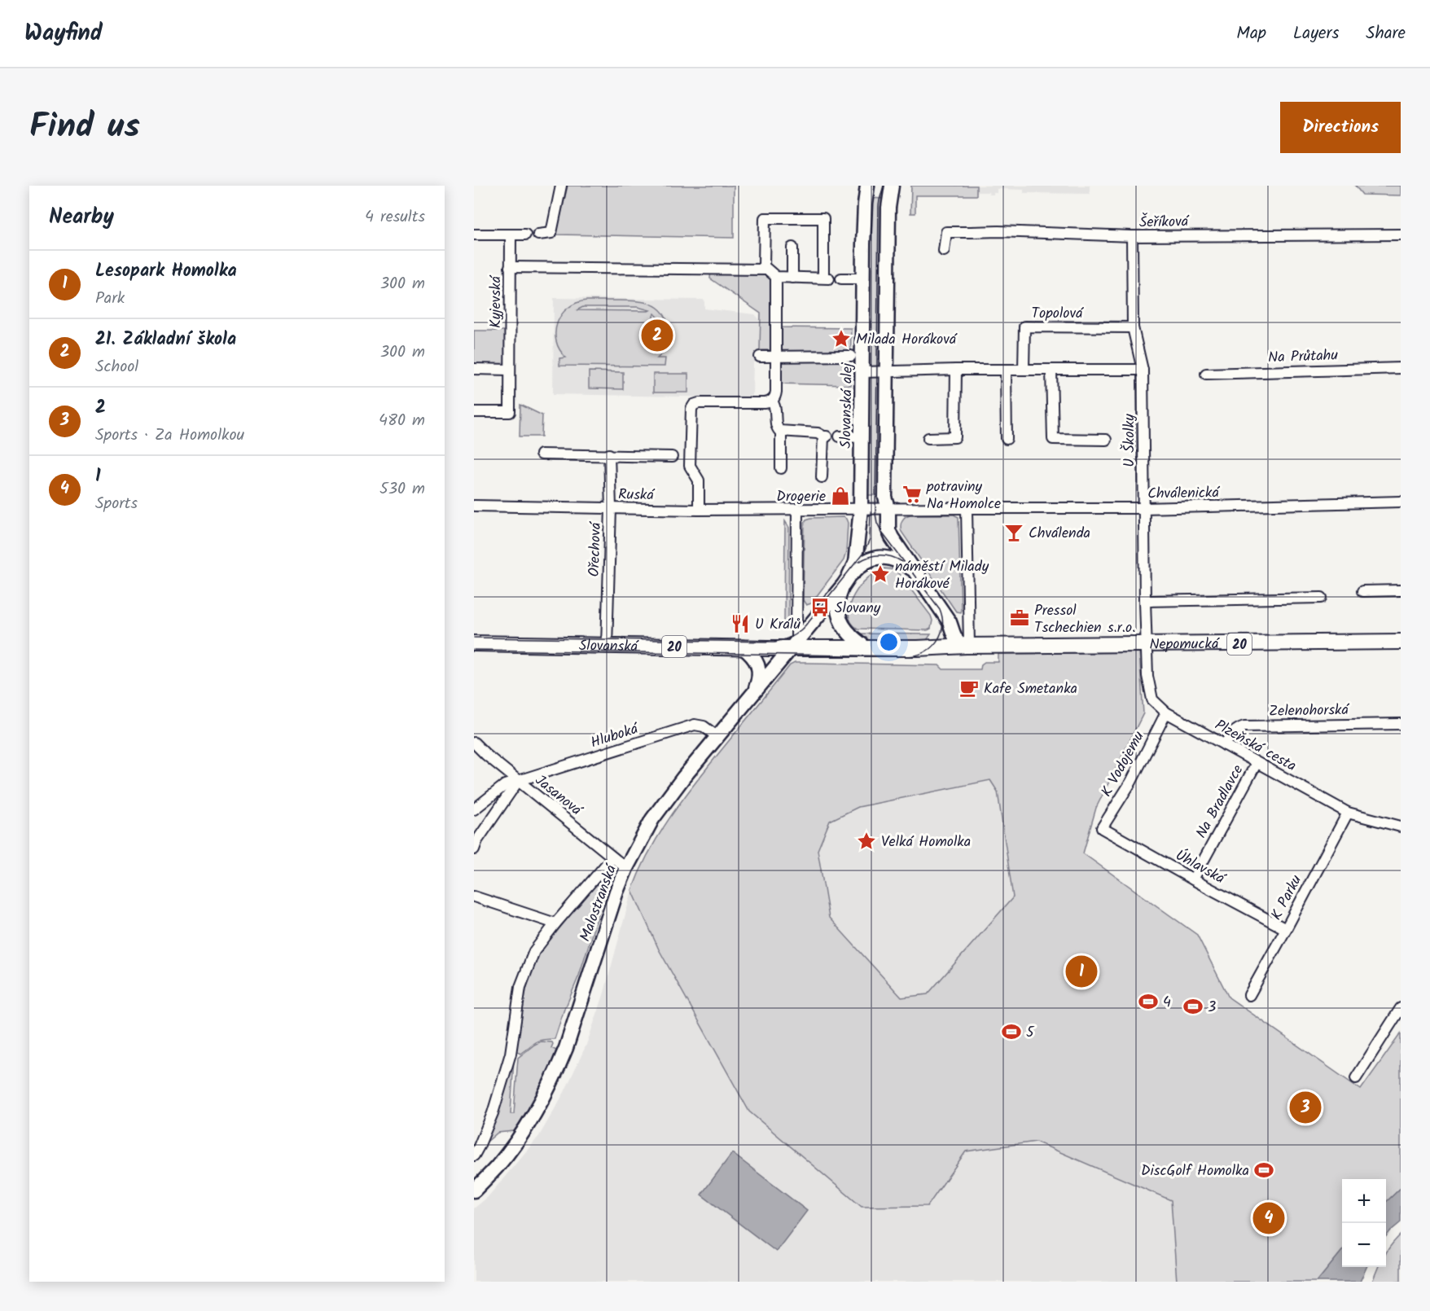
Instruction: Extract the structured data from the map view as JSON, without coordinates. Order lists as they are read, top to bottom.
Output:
{
  "streets": {
    "main road": [
      "Slovanská alej",
      "20",
      "Nepomucká",
      "Slovanská",
      "Malostranská"
    ],
    "street": [
      "Šeříková",
      "Kyjevská",
      "Topolová",
      "Na Průtahu",
      "U Školky",
      "Chválenická",
      "Ruská",
      "Ořechová",
      "Zelenohorská",
      "Hluboká",
      "Plzeňská cesta",
      "K Vodojemu",
      "Jasanová",
      "Na Bradlavce",
      "Úhlavská",
      "K Parku"
    ]
  },
  "crossings": [
    ["Šeříková", "U Školky"],
    ["Topolová", "U Školky"],
    ["U Školky", "Chválenická"],
    ["U Školky", "Nepomucká"],
    ["U Školky", "Plzeňská cesta"],
    ["Ruská", "Ořechová"],
    ["Ořechová", "Slovanská"],
    ["20", "Nepomucká"],
    ["20", "Slovanská"],
    ["20", "Malostranská"],
    ["Nepomucká", "Plzeňská cesta"],
    ["Zelenohorská", "Plzeňská cesta"],
    ["Hluboká", "Jasanová"],
    ["Hluboká", "Malostranská"],
    ["Plzeňská cesta", "K Vodojemu"],
    ["Plzeňská cesta", "Na Bradlavce"],
    ["Plzeňská cesta", "K Parku"],
    ["K Vodojemu", "Úhlavská"],
    ["Jasanová", "Malostranská"],
    ["Na Bradlavce", "Úhlavská"],
    ["Úhlavská", "K Parku"]
  ],
  "places": {
    "place": ["Milada Horáková", "náměstí Milady Horákové", "Velká Homolka"],
    "supermarket": ["potraviny Na Homolce"],
    "shop": ["Drogerie"],
    "bar": ["Chválenda"],
    "bus stop": ["Slovany"],
    "office": ["Pressol Tschechien s.r.o."],
    "restaurant": ["U Králů"],
    "cafe": ["Kafe Smetanka"],
    "sports": [
      "4",
      "3",
      "5",
      "DiscGolf Homolka"
    ]
  },
  "page": {
    "header": "Wayfind",
    "nav": ["Map", "Layers", "Share"],
    "title": "Find us",
    "buttons": "Directions",
    "heading": ["Nearby", "4 results"],
    "list": [
      {
        "mark": "1",
        "name": "Lesopark Homolka",
        "note": "Park",
        "value": "300 m"
      },
      {
        "mark": "2",
        "name": "21. Základní škola",
        "note": "School",
        "value": "300 m"
      },
      {
        "mark": "3",
        "name": "2",
        "note": "Sports · Za Homolkou",
        "value": "480 m"
      },
      {
        "mark": "4",
        "name": "1",
        "note": "Sports",
        "value": "530 m"
      }
    ],
    "pins": [
      "2",
      "1",
      "3",
      "4"
    ],
    "map_buttons": ["+", "−"]
  }
}
